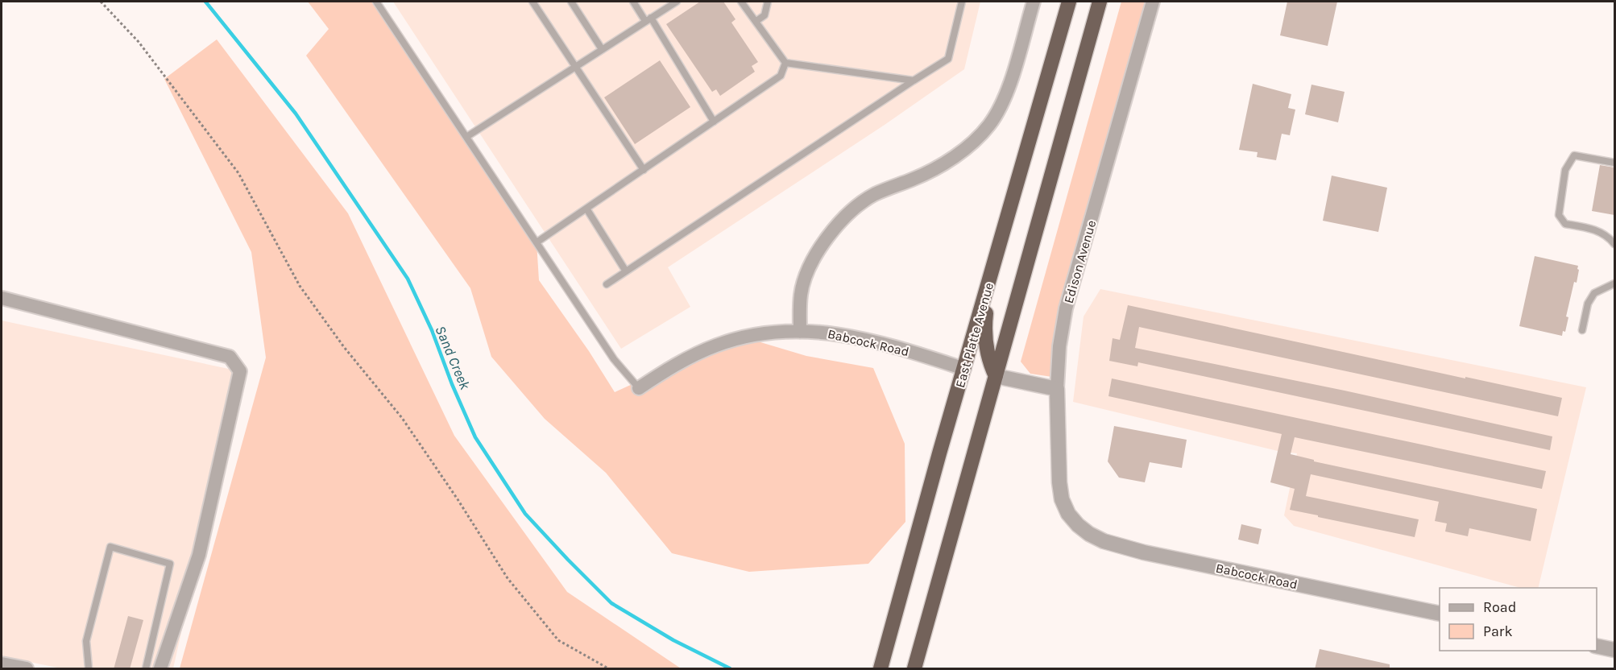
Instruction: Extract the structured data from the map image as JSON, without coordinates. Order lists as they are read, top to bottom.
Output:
{
  "streets": {
    "highway": ["East Platte Avenue"],
    "street": ["Edison Avenue", "Babcock Road"]
  },
  "crossings": [
    ["Edison Avenue", "Babcock Road"],
    ["East Platte Avenue", "Babcock Road"]
  ],
  "water": ["Sand Creek"],
  "legend": ["Road", "Park"]
}
